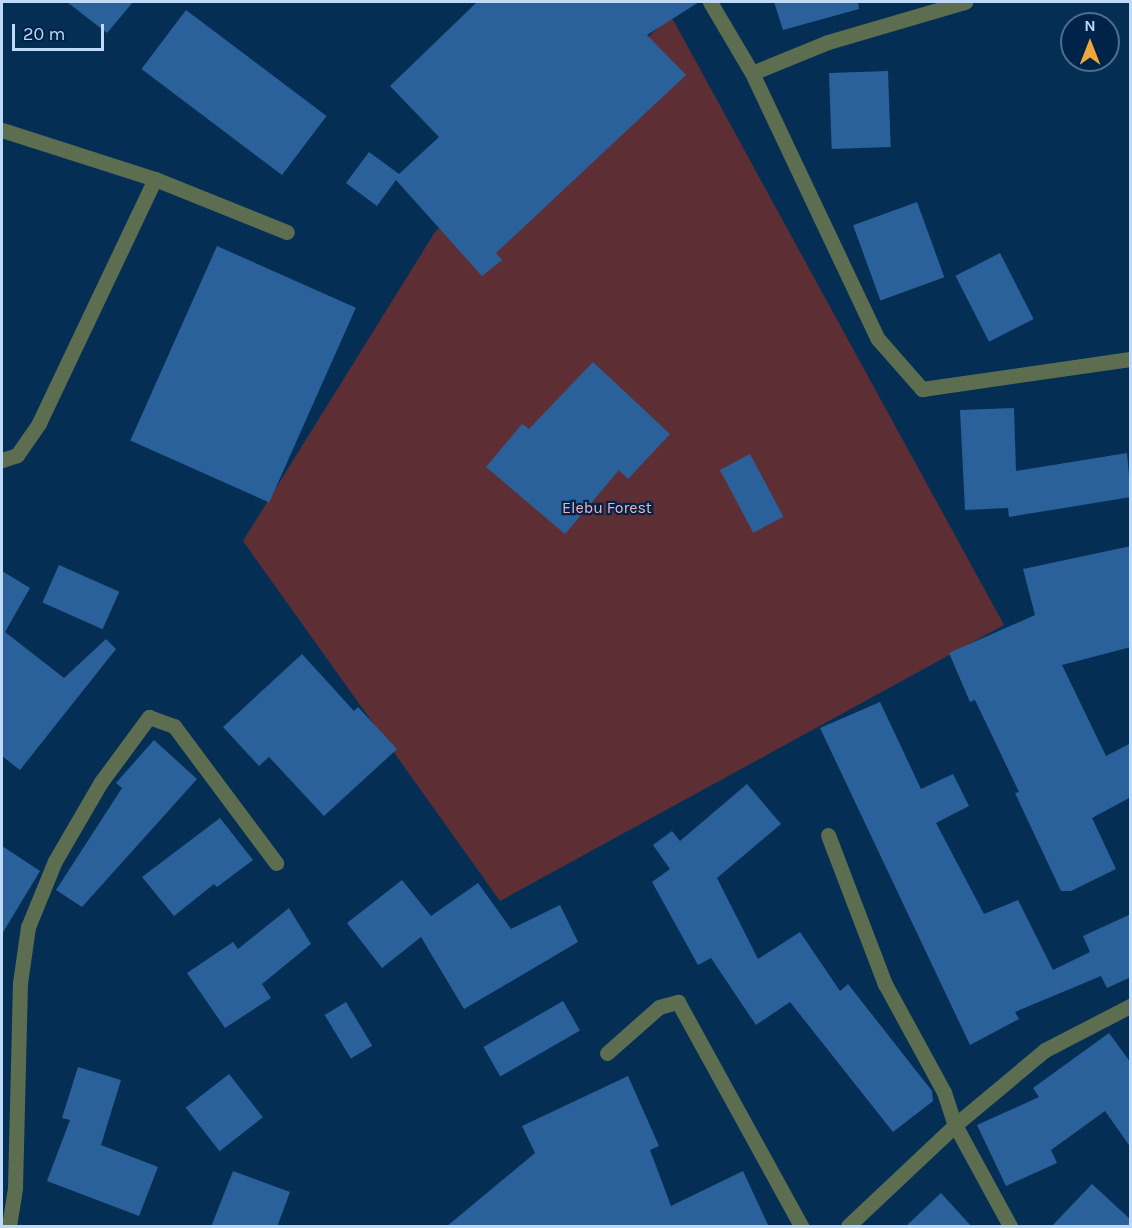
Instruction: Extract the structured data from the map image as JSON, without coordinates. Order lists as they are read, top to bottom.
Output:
{
  "parks": ["Elebu Forest"],
  "scale_bar": "20 m",
  "north": "top"
}
